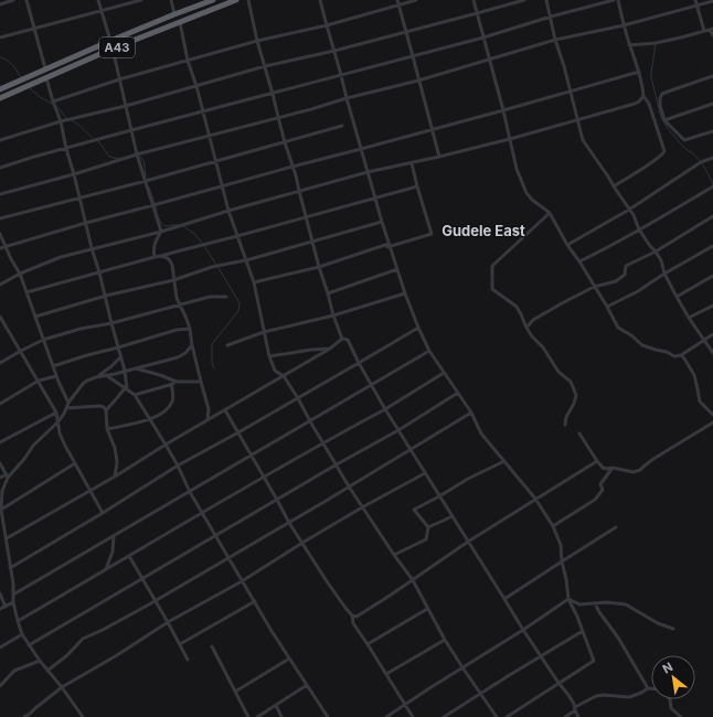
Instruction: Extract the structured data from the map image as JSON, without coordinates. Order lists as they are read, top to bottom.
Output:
{
  "streets": {
    "highway": ["A43"]
  },
  "districts": ["Gudele East"],
  "north": "top left"
}
